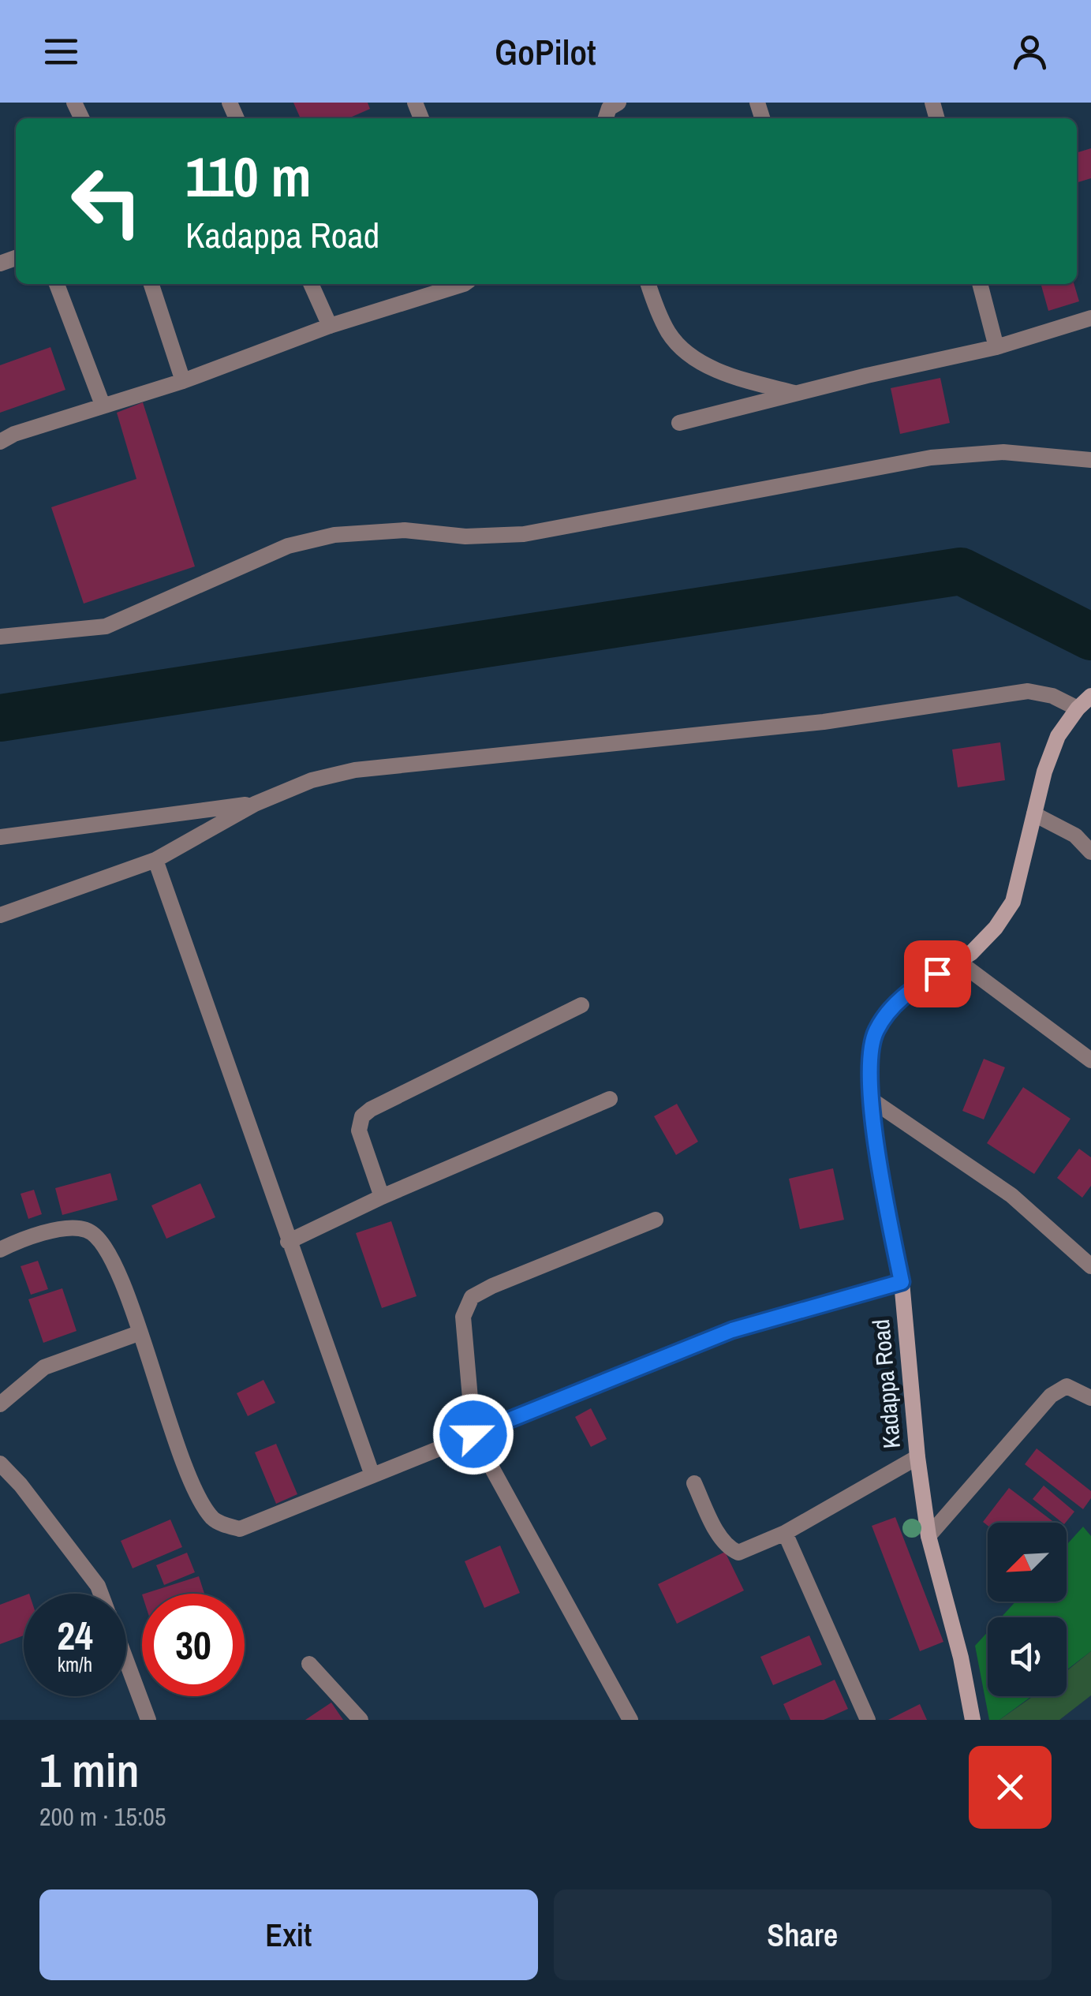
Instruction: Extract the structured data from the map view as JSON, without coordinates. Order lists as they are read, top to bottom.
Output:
{
  "streets": {
    "main road": ["Kadappa Road"]
  },
  "north": "bottom left",
  "page": {
    "header": "GoPilot",
    "turn": ["110 m", "Kadappa Road"],
    "speed": "24 km/h",
    "limit": "30",
    "heading": ["1 min", "200 m · 15:05"],
    "buttons": ["Exit", "Share"]
  }
}
